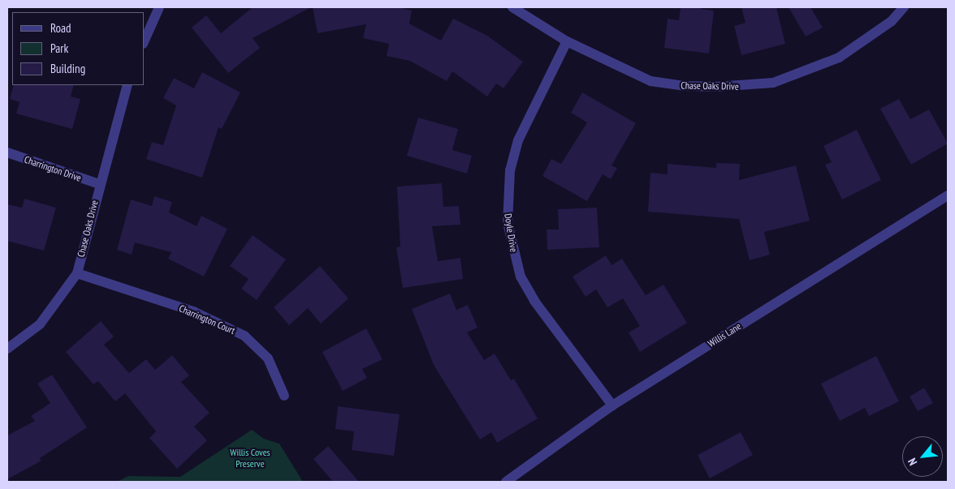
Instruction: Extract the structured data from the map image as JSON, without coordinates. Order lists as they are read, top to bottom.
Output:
{
  "streets": {
    "street": [
      "Chase Oaks Drive",
      "Charrington Drive",
      "Doyle Drive",
      "Charrington Court",
      "Willis Lane"
    ]
  },
  "crossings": [
    ["Chase Oaks Drive", "Charrington Drive"],
    ["Chase Oaks Drive", "Doyle Drive"],
    ["Chase Oaks Drive", "Charrington Court"],
    ["Doyle Drive", "Willis Lane"]
  ],
  "parks": ["Willis Coves Preserve"],
  "legend": ["Road", "Park", "Building"],
  "north": "bottom left"
}
